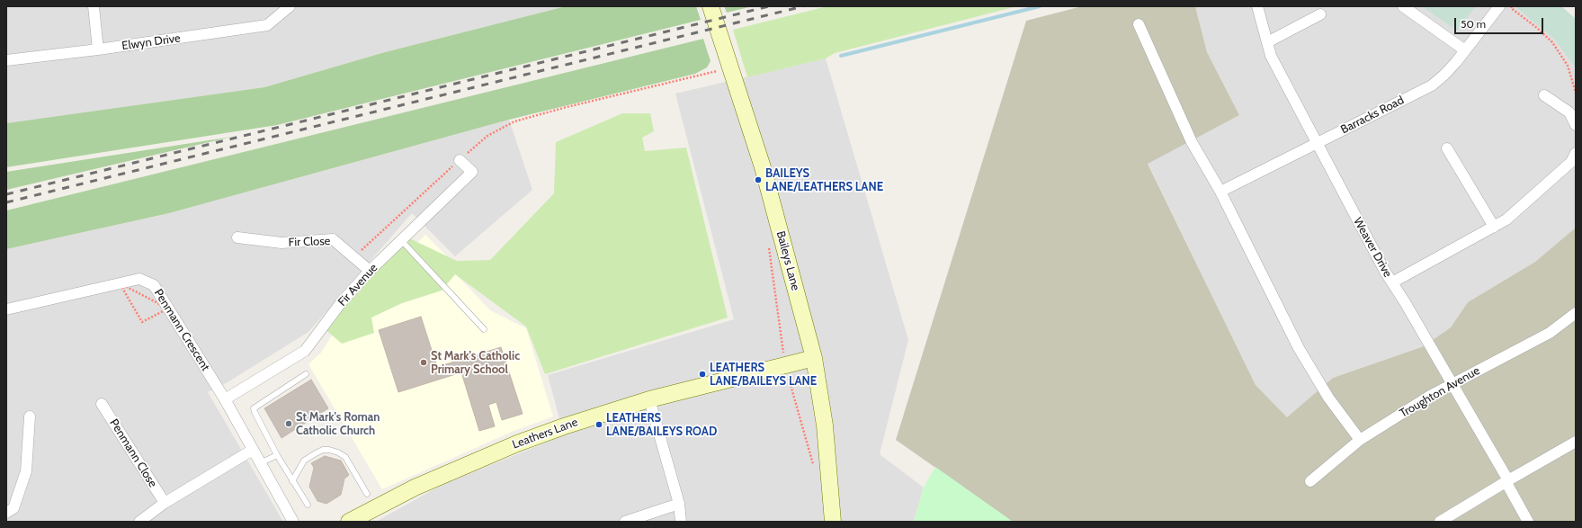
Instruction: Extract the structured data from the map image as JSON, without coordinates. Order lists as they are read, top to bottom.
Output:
{
  "streets": {
    "street": [
      "Elwyn Drive",
      "Barracks Road",
      "Fir Close",
      "Weaver Drive",
      "Baileys Lane",
      "Fir Avenue",
      "Penmann Crescent",
      "Troughton Avenue",
      "Leathers Lane",
      "Penmann Close"
    ]
  },
  "crossings": [
    ["Barracks Road", "Weaver Drive"],
    ["Fir Close", "Fir Avenue"],
    ["Weaver Drive", "Troughton Avenue"],
    ["Baileys Lane", "Leathers Lane"],
    ["Fir Avenue", "Penmann Crescent"]
  ],
  "places": [
    "BAILEYS LANE/LEATHERS LANE",
    "St Mark's Catholic Primary School",
    "LEATHERS LANE/BAILEYS LANE",
    "St Mark's Roman Catholic Church",
    "LEATHERS LANE/BAILEYS ROAD"
  ],
  "scale_bar": "50 m"
}
